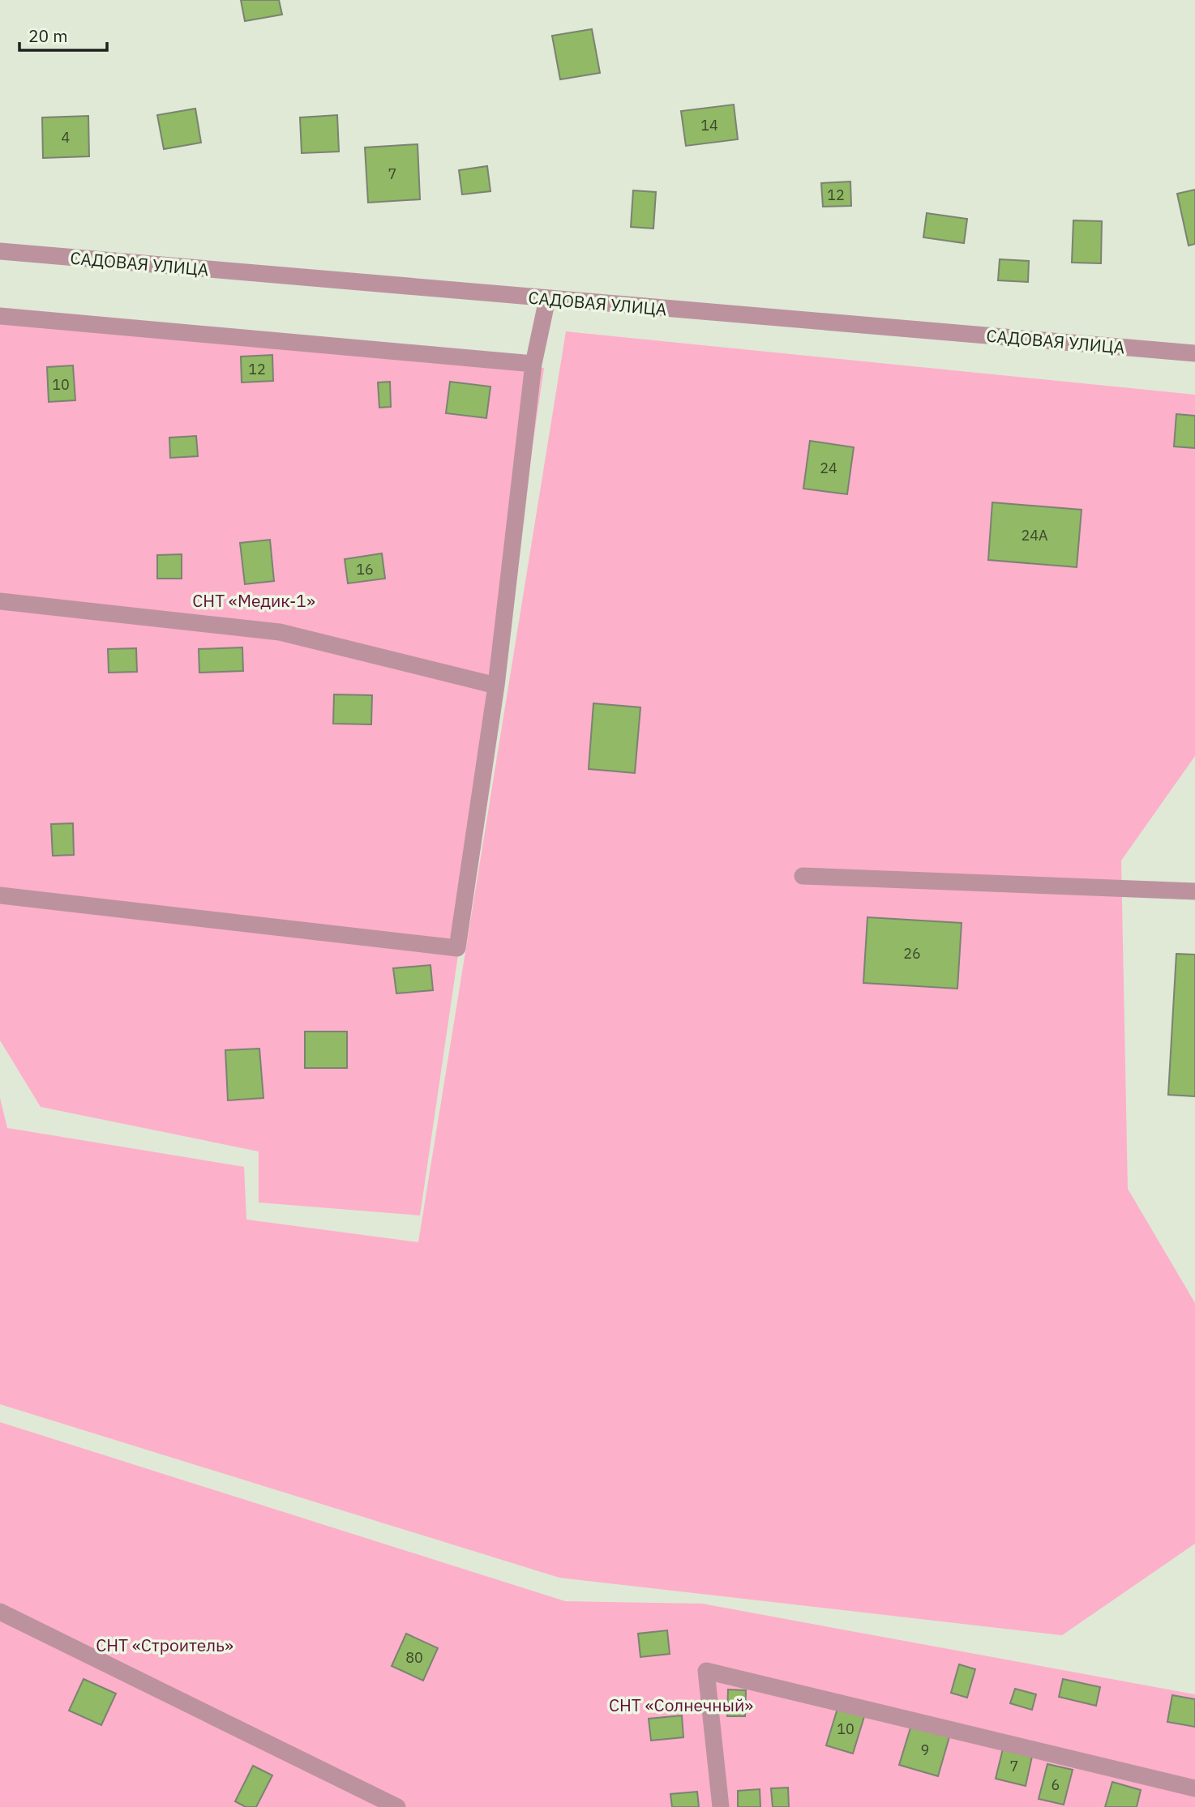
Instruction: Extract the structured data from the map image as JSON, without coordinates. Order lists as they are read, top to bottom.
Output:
{
  "streets": {
    "street": ["САДОВАЯ УЛИЦА"]
  },
  "parks": ["СНТ «Медик-1»", "СНТ «Строитель»", "СНТ «Солнечный»"],
  "house_numbers": [
    "14",
    "4",
    "7",
    "12",
    "12",
    "10",
    "24",
    "24А",
    "16",
    "26",
    "80",
    "10",
    "9",
    "7",
    "6"
  ],
  "scale_bar": "20 m"
}
